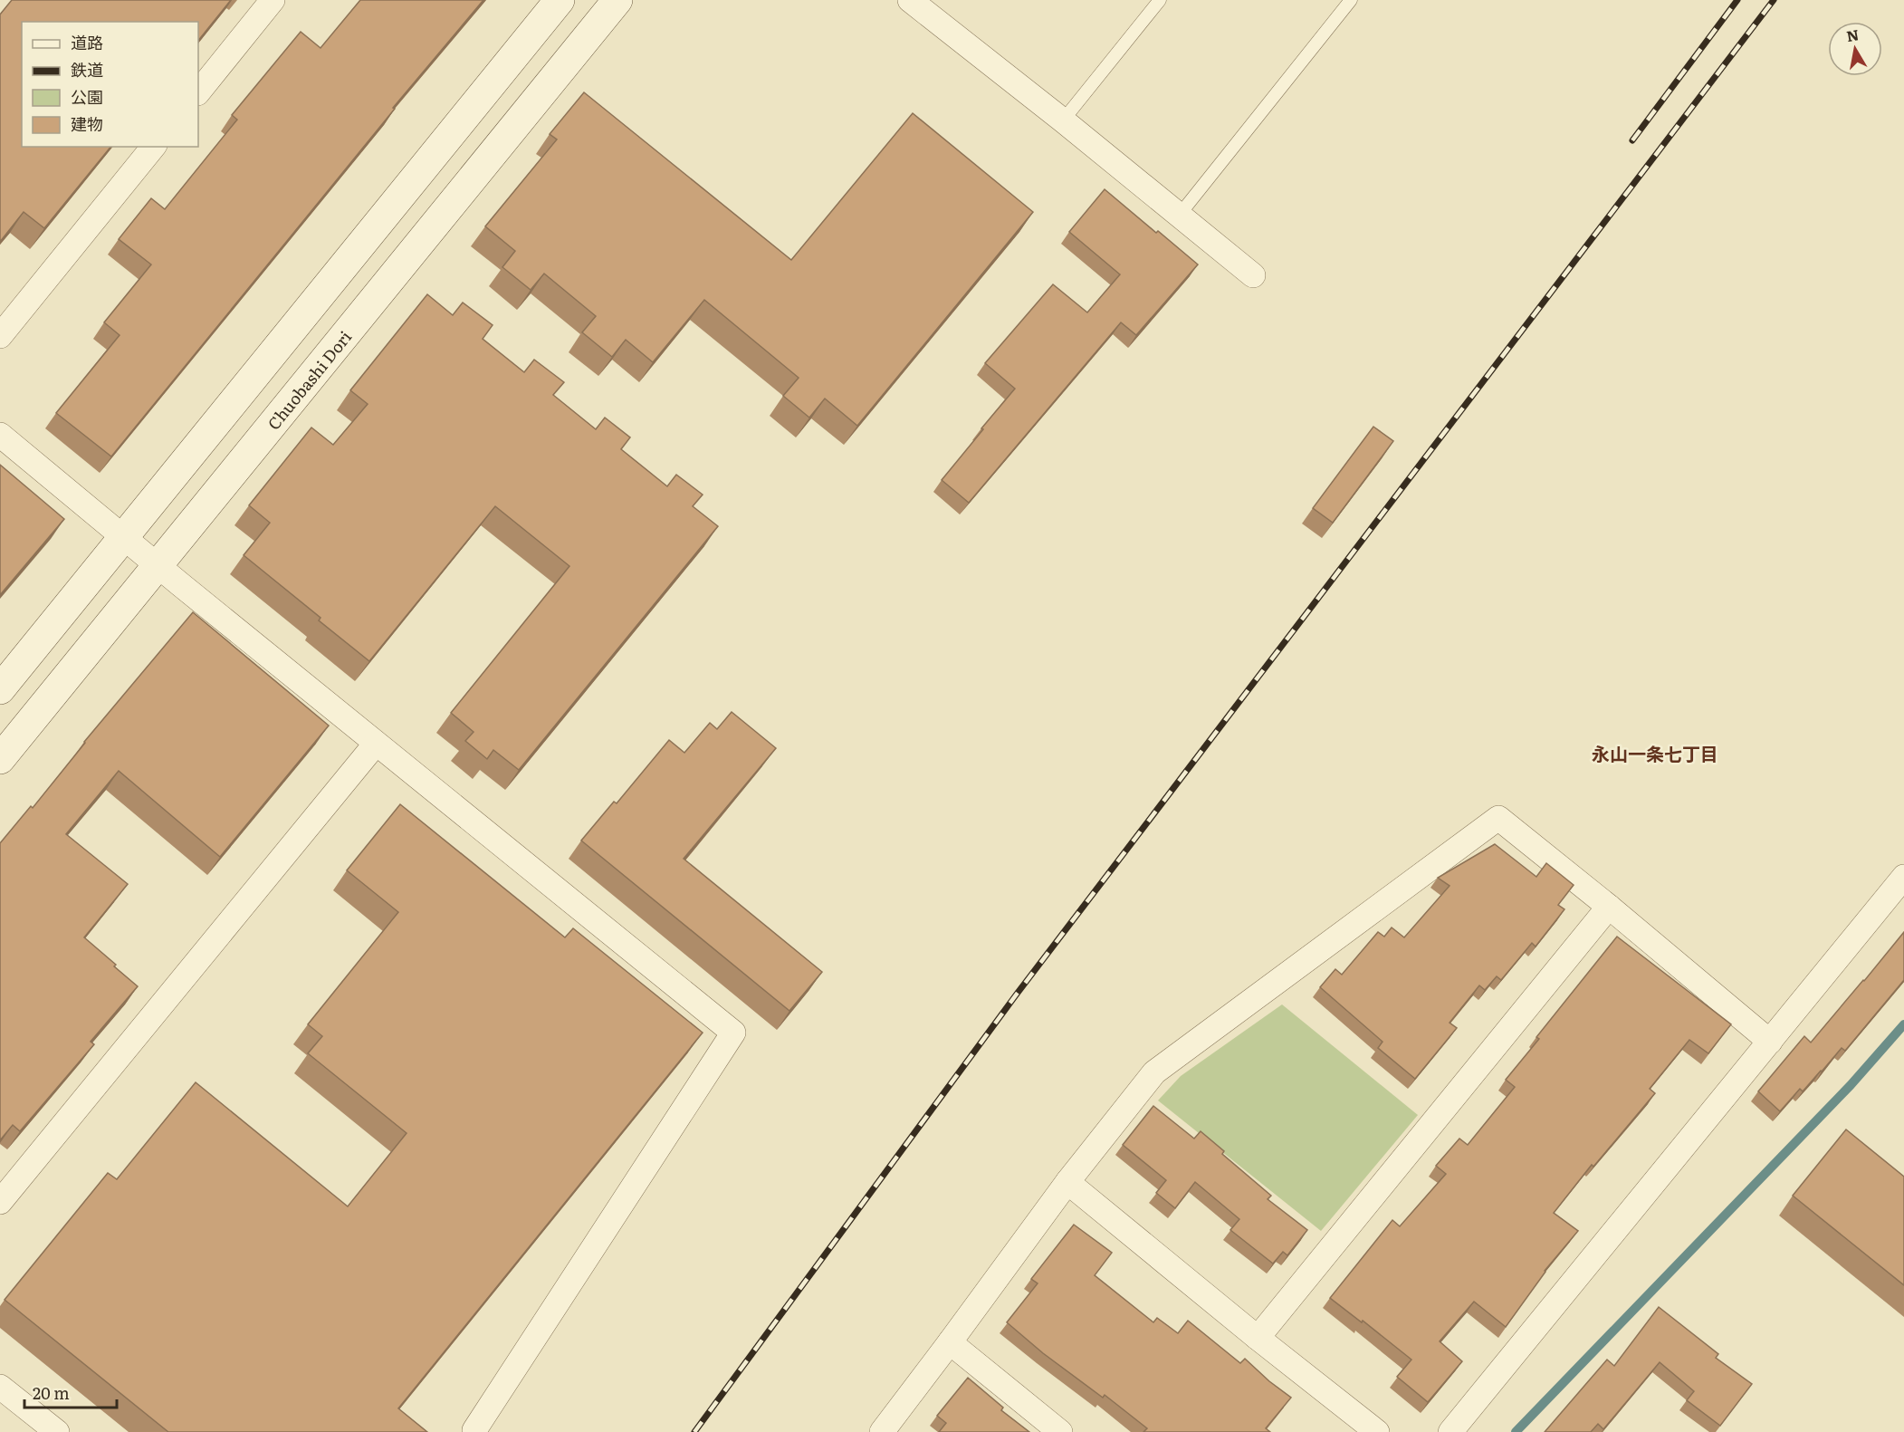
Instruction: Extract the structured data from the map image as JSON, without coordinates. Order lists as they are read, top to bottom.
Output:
{
  "streets": {
    "main road": ["Chuobashi Dori"]
  },
  "districts": ["永山一条七丁目"],
  "legend": [
    "道路",
    "鉄道",
    "公園",
    "建物"
  ],
  "scale_bar": "20 m",
  "north": "top"
}
